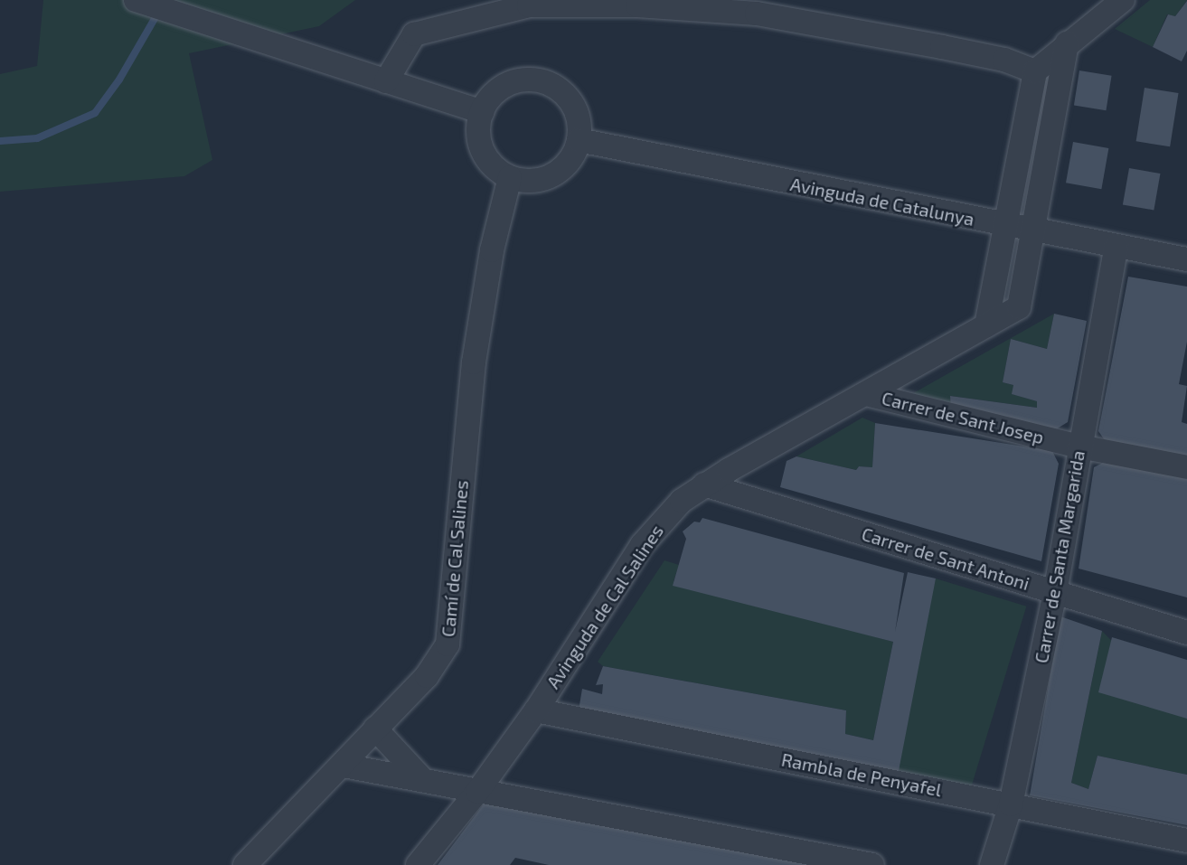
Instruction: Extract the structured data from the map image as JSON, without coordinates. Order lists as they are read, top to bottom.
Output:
{
  "streets": {
    "street": [
      "Avinguda de Catalunya",
      "Carrer de Sant Josep",
      "Carrer de Santa Margarida",
      "Camí de Cal Salines",
      "Carrer de Sant Antoni",
      "Avinguda de Cal Salines",
      "Rambla de Penyafel"
    ]
  },
  "crossings": [
    ["Avinguda de Catalunya", "Carrer de Santa Margarida"],
    ["Avinguda de Catalunya", "Camí de Cal Salines"],
    ["Avinguda de Catalunya", "Avinguda de Cal Salines"],
    ["Carrer de Sant Josep", "Carrer de Santa Margarida"],
    ["Carrer de Sant Josep", "Avinguda de Cal Salines"],
    ["Carrer de Santa Margarida", "Carrer de Sant Antoni"],
    ["Carrer de Santa Margarida", "Rambla de Penyafel"],
    ["Carrer de Sant Antoni", "Avinguda de Cal Salines"],
    ["Avinguda de Cal Salines", "Rambla de Penyafel"]
  ]
}
